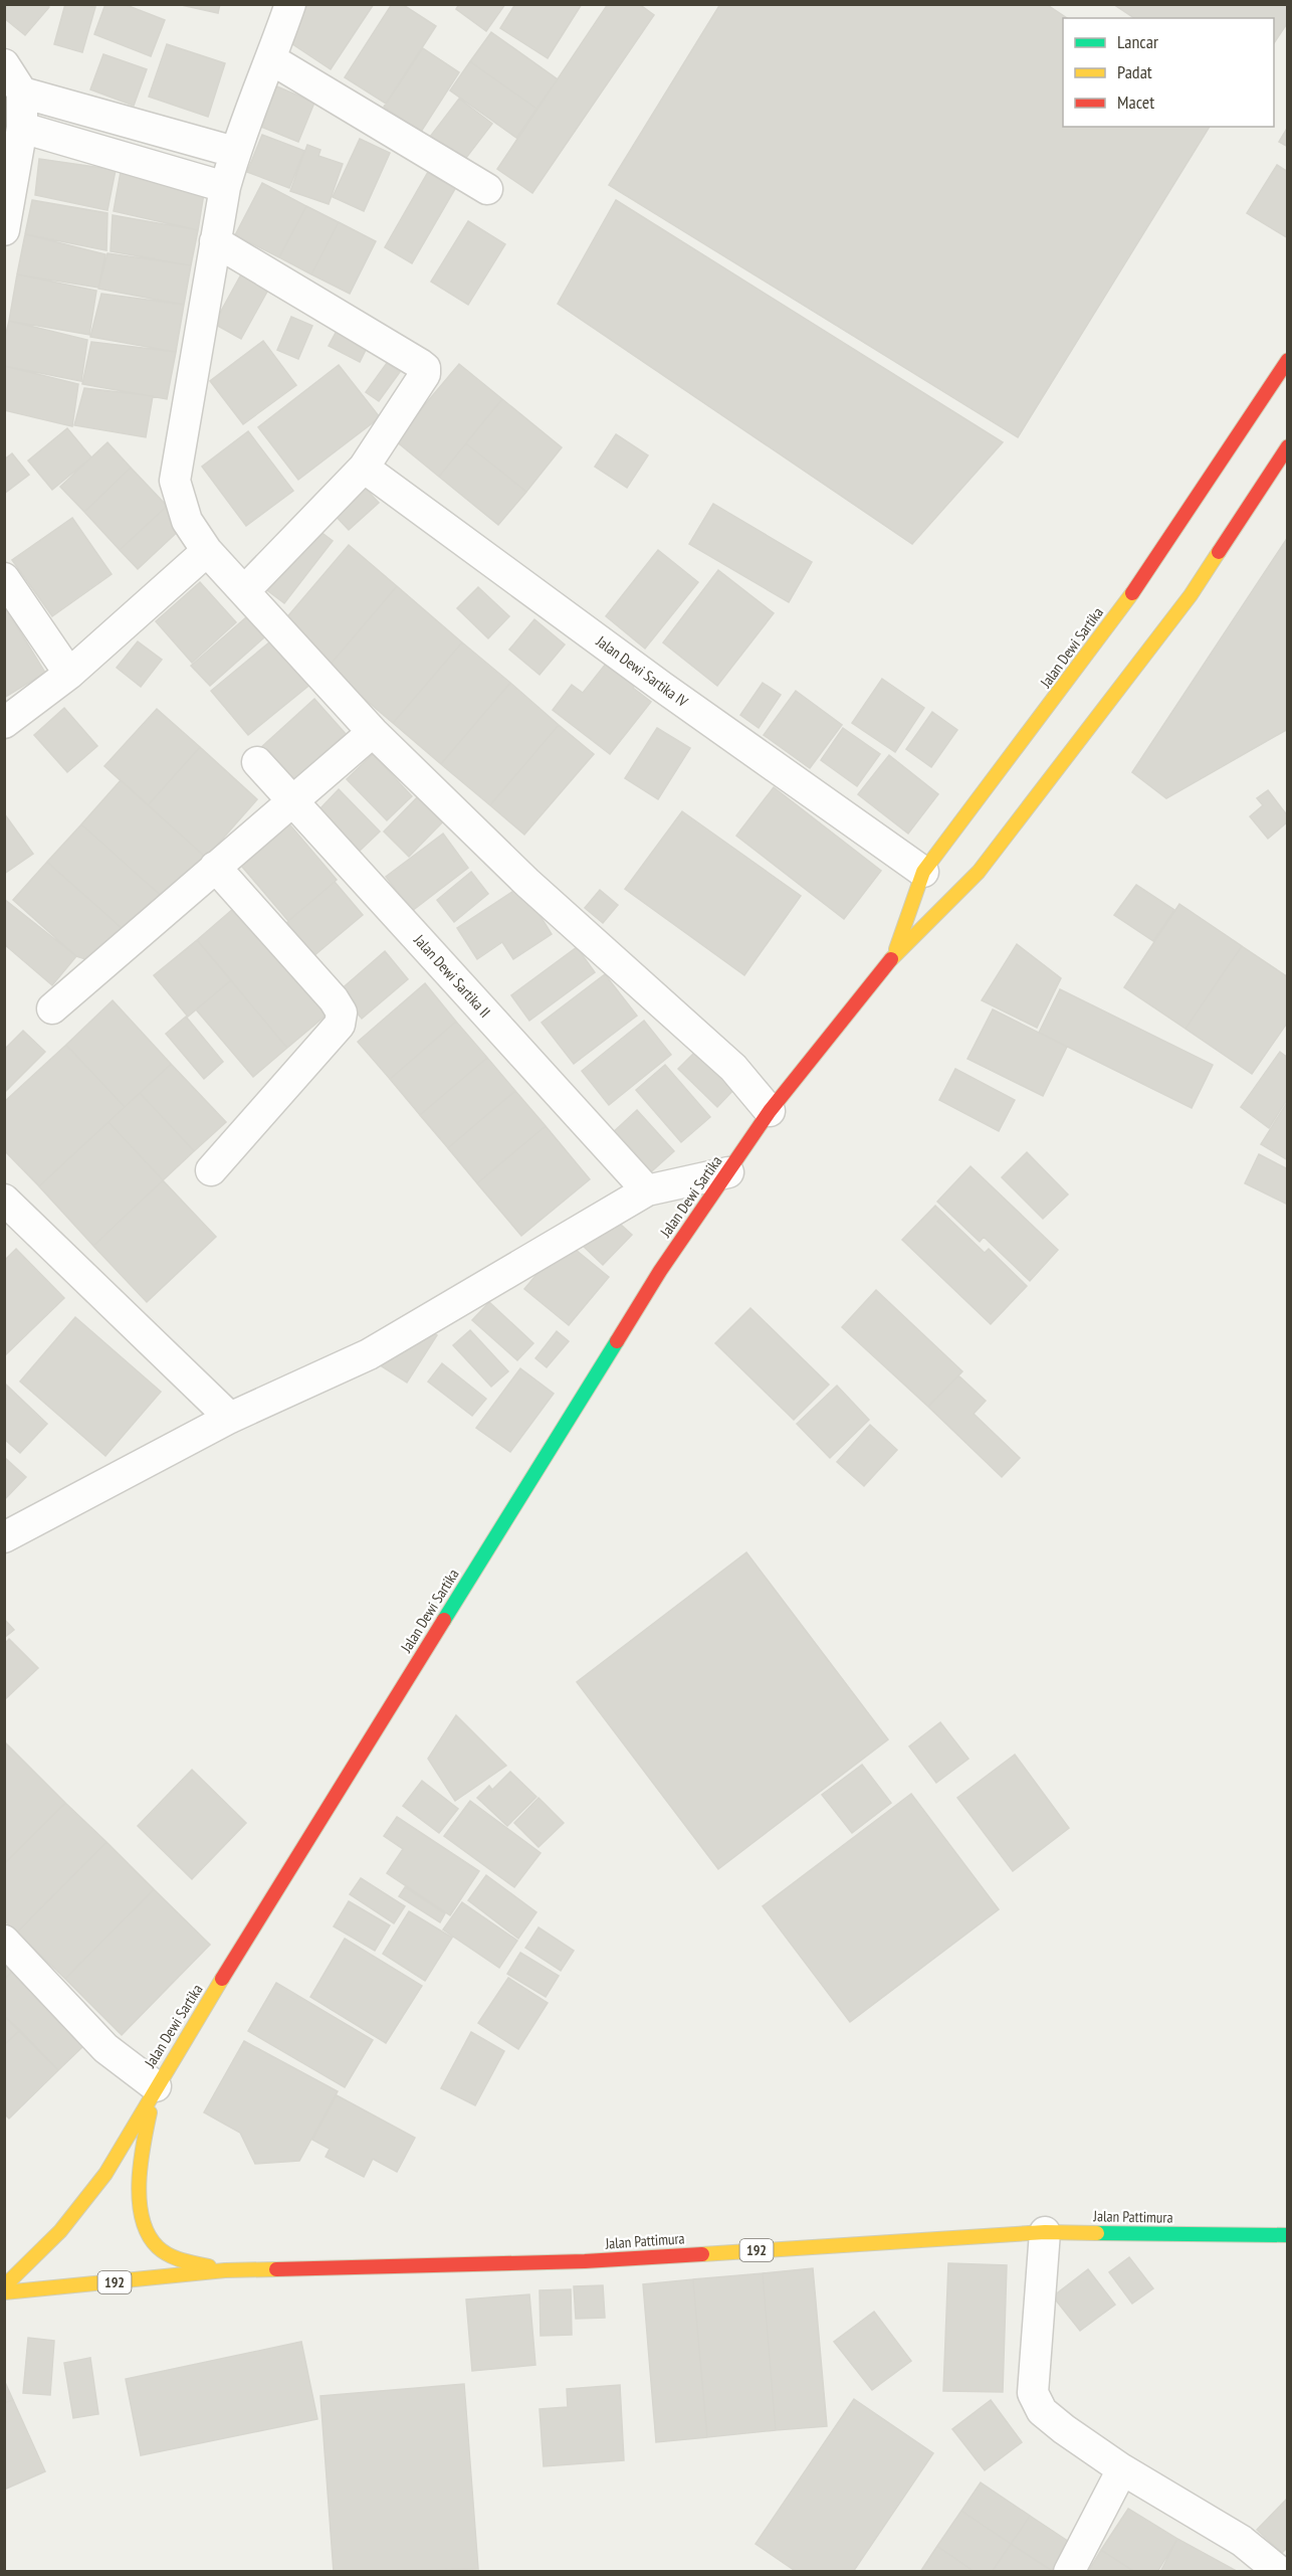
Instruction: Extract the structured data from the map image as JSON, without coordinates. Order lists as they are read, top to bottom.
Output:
{
  "streets": {
    "main road": ["Jalan Dewi Sartika", "Jalan Pattimura", "192"],
    "street": ["Jalan Dewi Sartika IV", "Jalan Dewi Sartika II"]
  },
  "crossings": [
    ["Jalan Dewi Sartika", "Jalan Dewi Sartika IV"]
  ],
  "legend": ["Lancar", "Padat", "Macet"]
}
